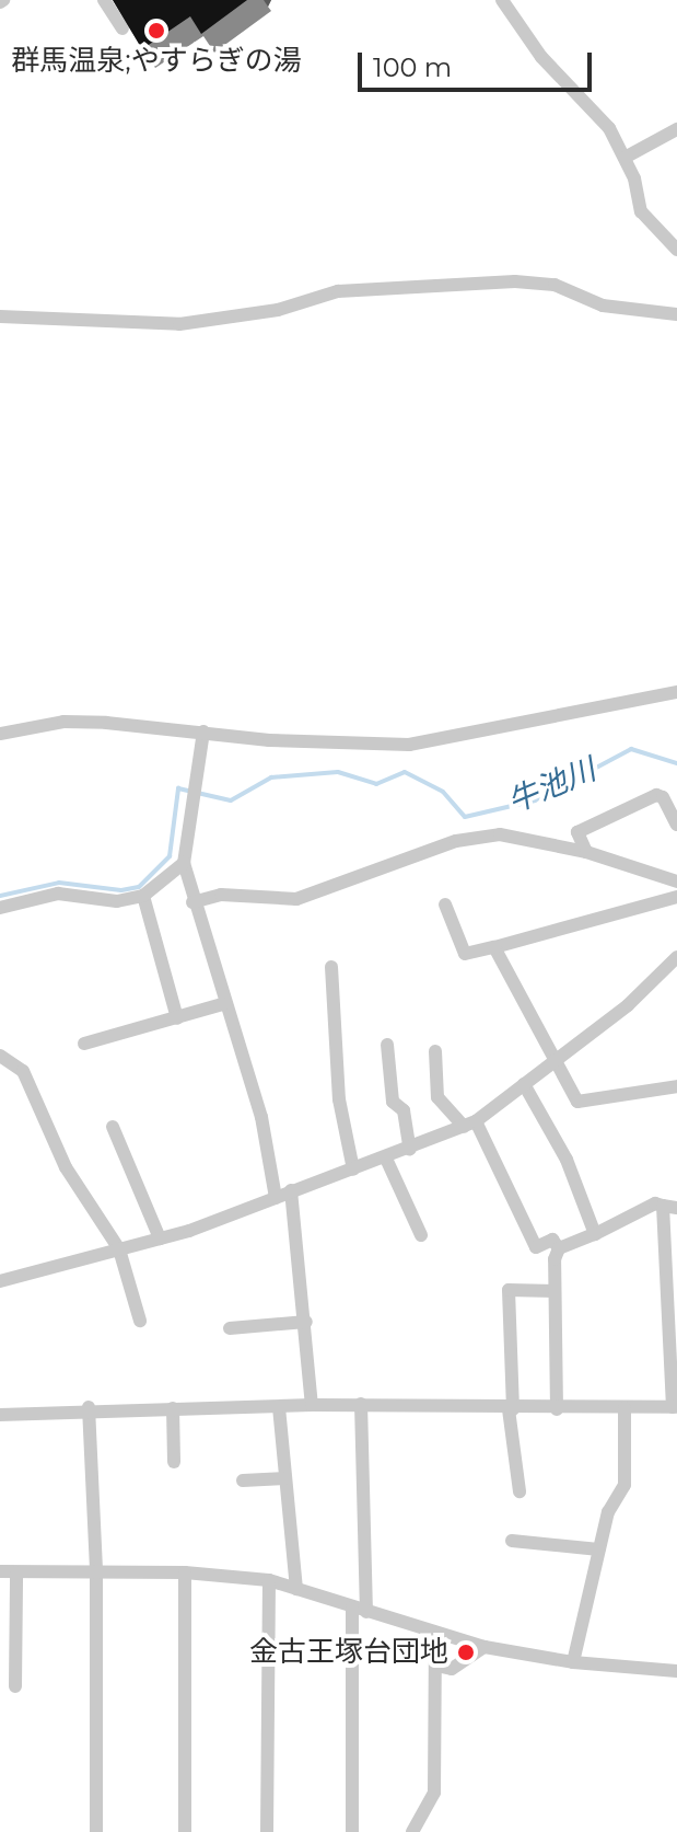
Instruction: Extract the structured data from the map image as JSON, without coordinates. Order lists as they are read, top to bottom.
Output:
{
  "water": ["牛池川"],
  "places": ["群馬温泉;やすらぎの湯", "金古王塚台団地"],
  "scale_bar": "100 m"
}
